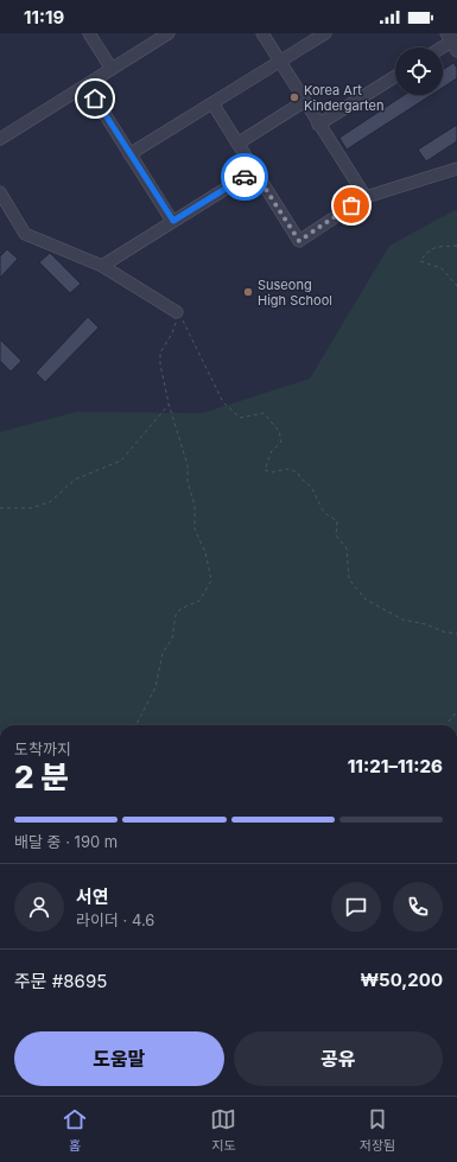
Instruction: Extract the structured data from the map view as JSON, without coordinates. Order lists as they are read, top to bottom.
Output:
{
  "places": ["Korea Art Kindergarten", "Suseong High School"],
  "page": {
    "status": "11:19",
    "heading": ["2 분", "도착까지", "11:21–11:26"],
    "panel": [
      "서연",
      "라이더 · 4.6",
      "주문 #8695",
      "₩50,200"
    ],
    "bar": "배달 중 · 190 m",
    "buttons": ["도움말", "공유"],
    "tabs": ["홈", "지도", "저장됨"]
  }
}
